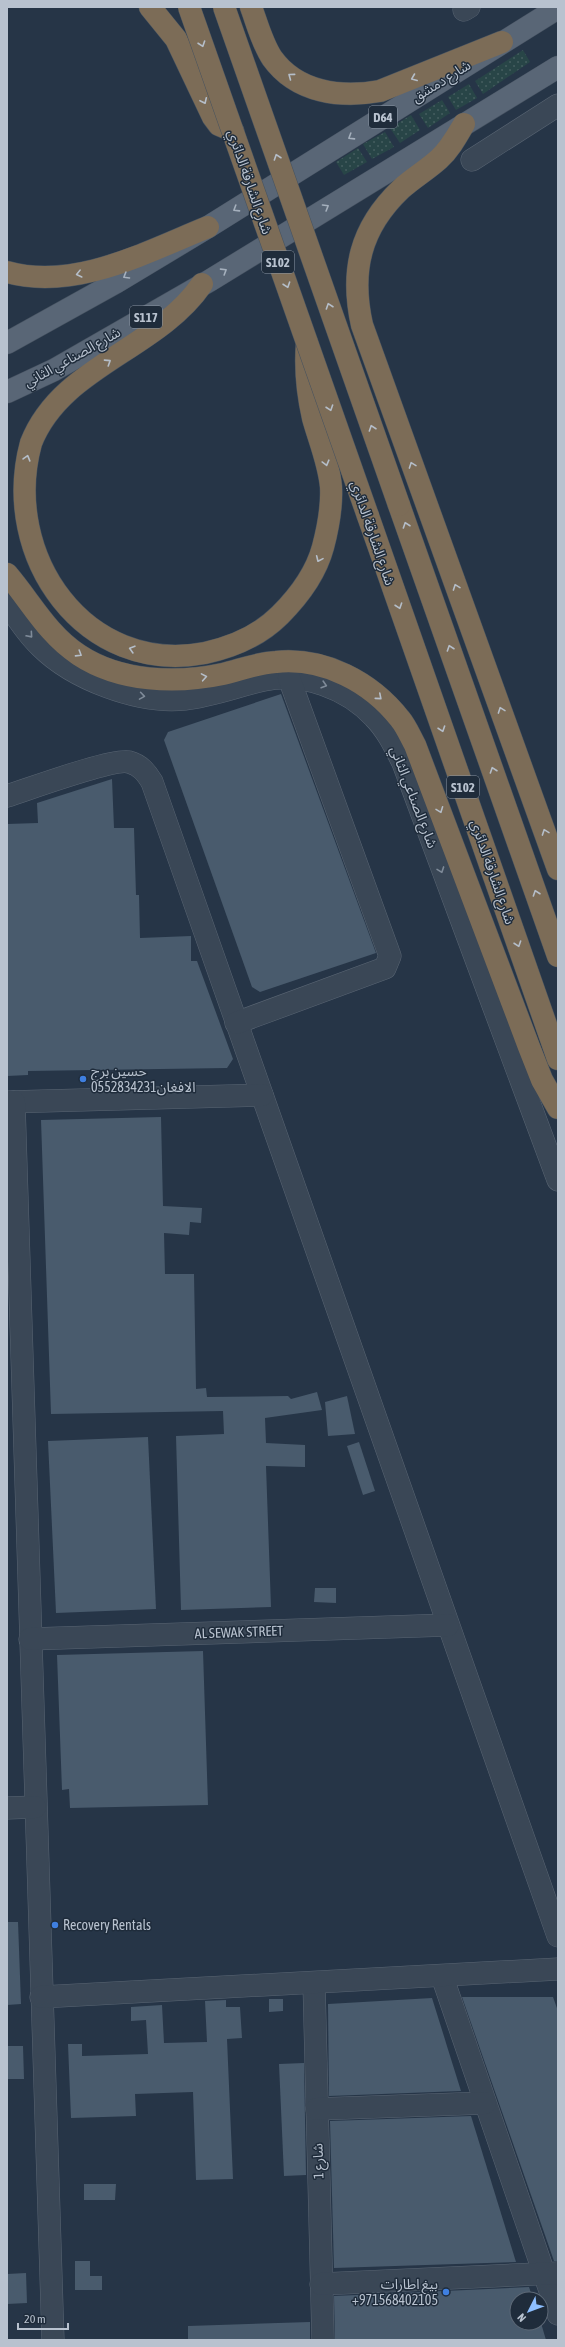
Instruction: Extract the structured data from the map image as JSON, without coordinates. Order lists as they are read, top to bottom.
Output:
{
  "streets": {
    "highway": ["شارع الشارقة الدائري", "S102"],
    "main road": [
      "شارع دمشق",
      "D64",
      "S117",
      "شارع الصناعي الثاني"
    ],
    "street": ["AL SEWAK STREET", "شارع 1"]
  },
  "places": ["حسين برج الافغان0552834231", "Recovery Rentals", "بيغ اطارات +971568402105"],
  "scale_bar": "20 m",
  "north": "bottom left"
}
